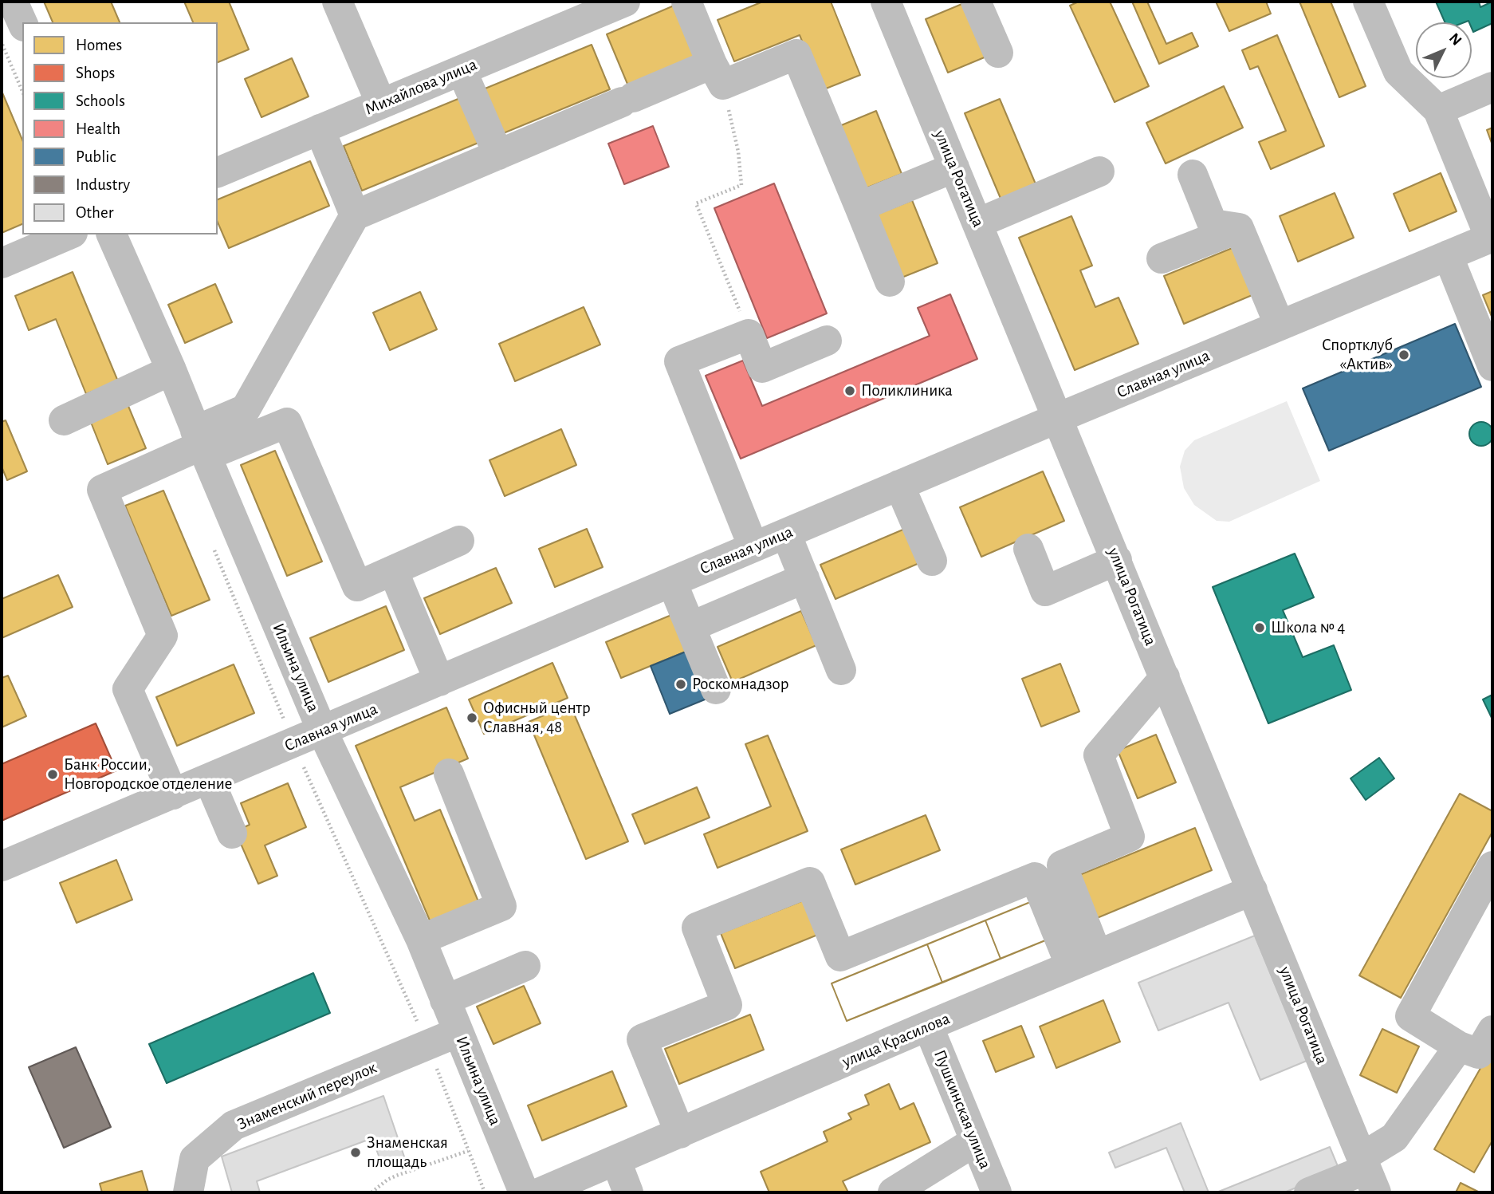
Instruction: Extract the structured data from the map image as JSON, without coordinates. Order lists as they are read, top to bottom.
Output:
{
  "streets": {
    "street": [
      "Михайлова улица",
      "улица Рогатица",
      "Славная улица",
      "Ильина улица",
      "улица Красилова",
      "Знаменский переулок",
      "Пушкинская улица"
    ]
  },
  "crossings": [
    ["улица Рогатица", "Славная улица"],
    ["улица Рогатица", "улица Красилова"],
    ["Славная улица", "Ильина улица"],
    ["Ильина улица", "Знаменский переулок"],
    ["улица Красилова", "Пушкинская улица"]
  ],
  "places": [
    "Спортклуб «Актив»",
    "Поликлиника",
    "Школа № 4",
    "Роскомнадзор",
    "Офисный центр Славная, 48",
    "Банк России, Новгородское отделение",
    "Знаменская площадь"
  ],
  "legend": [
    "Homes",
    "Shops",
    "Schools",
    "Health",
    "Public",
    "Industry",
    "Other"
  ],
  "north": "top right"
}
